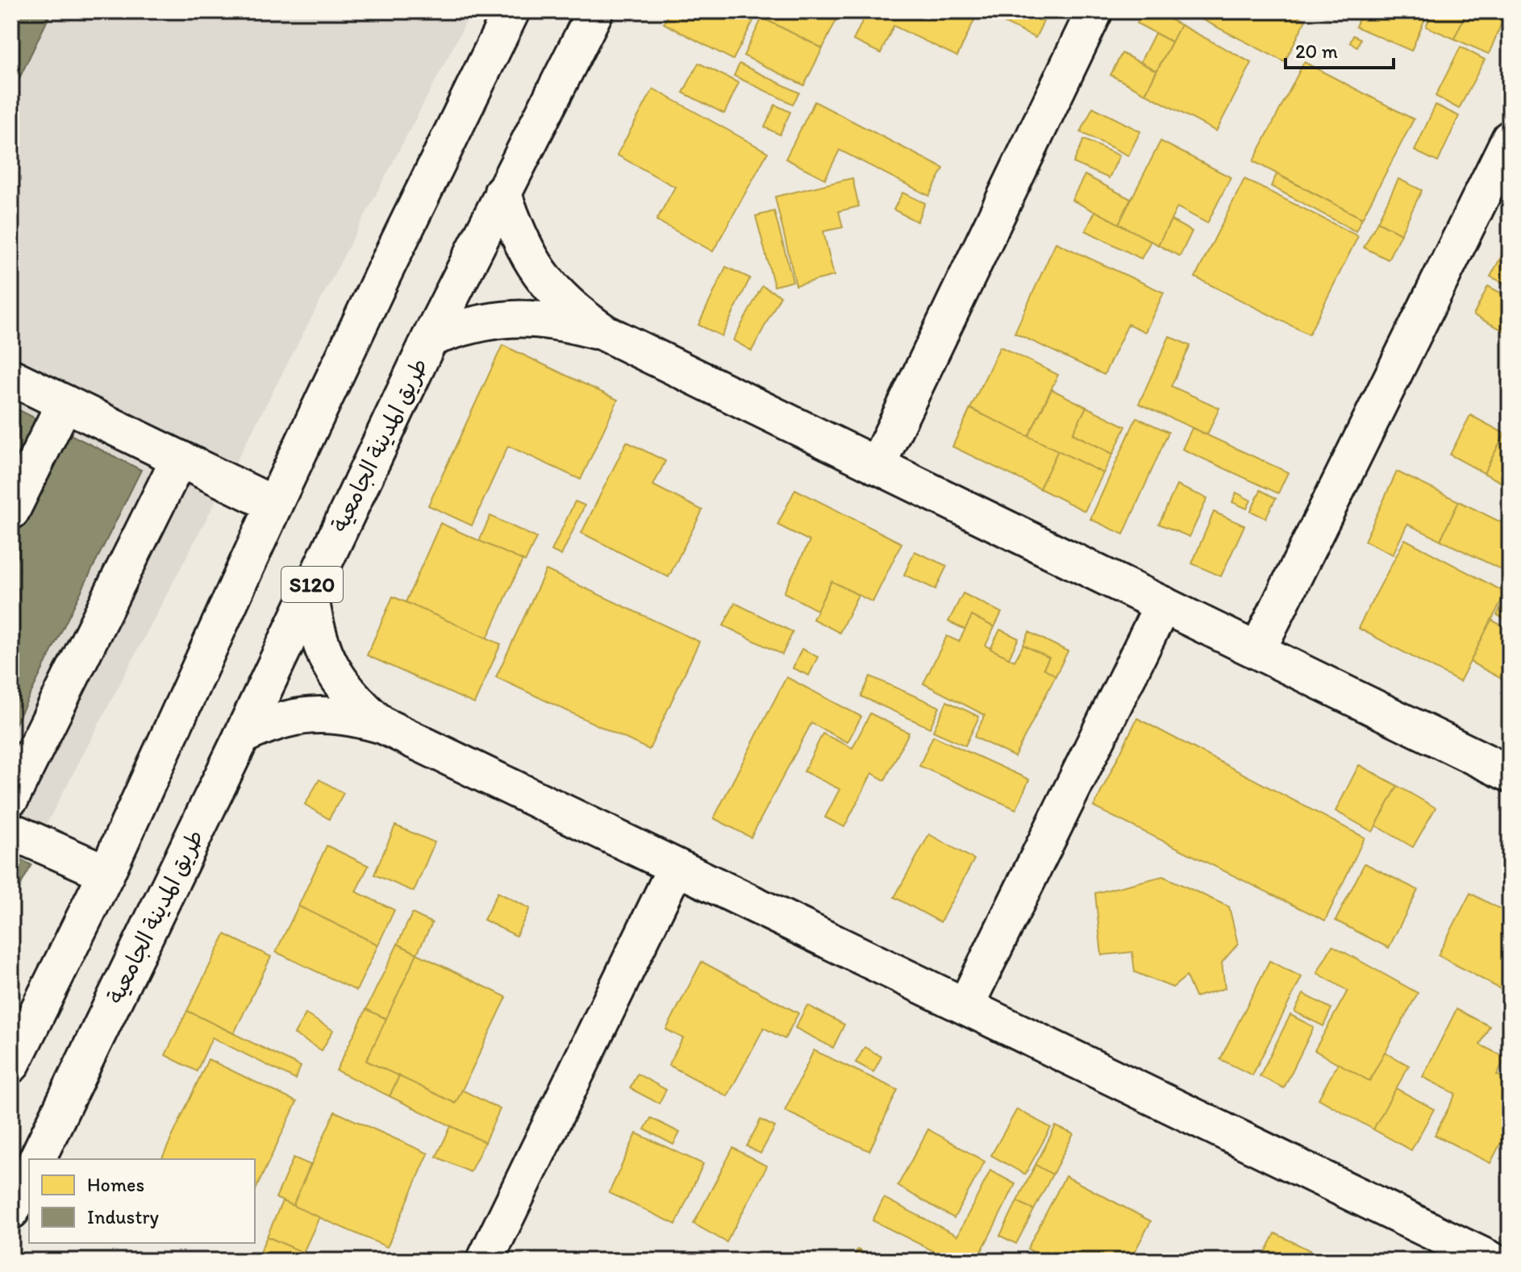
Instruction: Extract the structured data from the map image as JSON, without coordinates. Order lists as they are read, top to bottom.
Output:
{
  "streets": {
    "street": ["طريق المدينة الجامعية", "S120"]
  },
  "legend": ["Homes", "Industry"],
  "scale_bar": "20 m"
}
